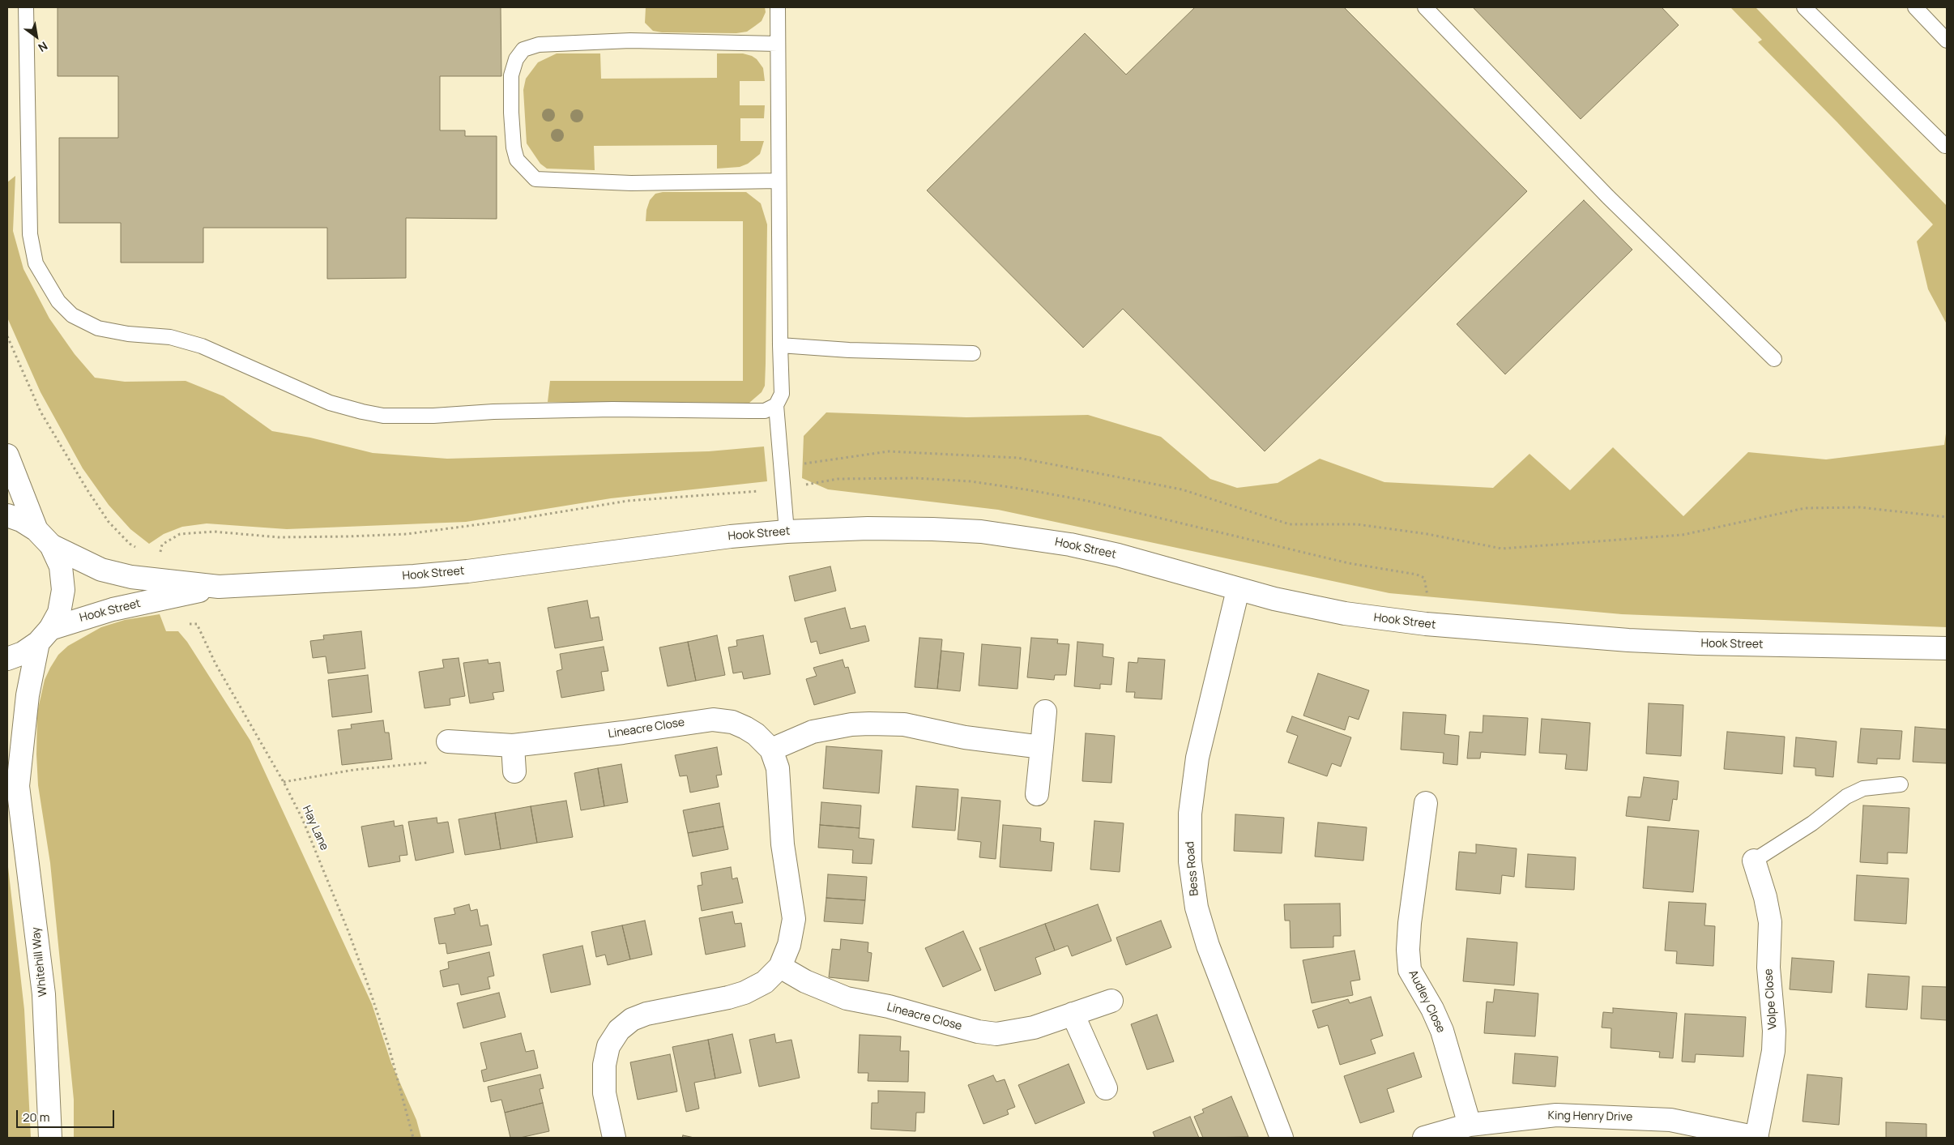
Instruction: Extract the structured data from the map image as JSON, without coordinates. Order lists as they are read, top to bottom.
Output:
{
  "streets": {
    "street": [
      "Hook Street",
      "Lineacre Close",
      "Bess Road",
      "Whitehill Way",
      "Volpe Close",
      "Audley Close",
      "King Henry Drive"
    ],
    "path": ["Hay Lane"]
  },
  "crossings": [
    ["Hook Street", "Hay Lane"],
    ["Hook Street", "Bess Road"],
    ["Hook Street", "Whitehill Way"],
    ["Volpe Close", "King Henry Drive"],
    ["Audley Close", "King Henry Drive"]
  ],
  "scale_bar": "20 m",
  "north": "bottom right"
}
